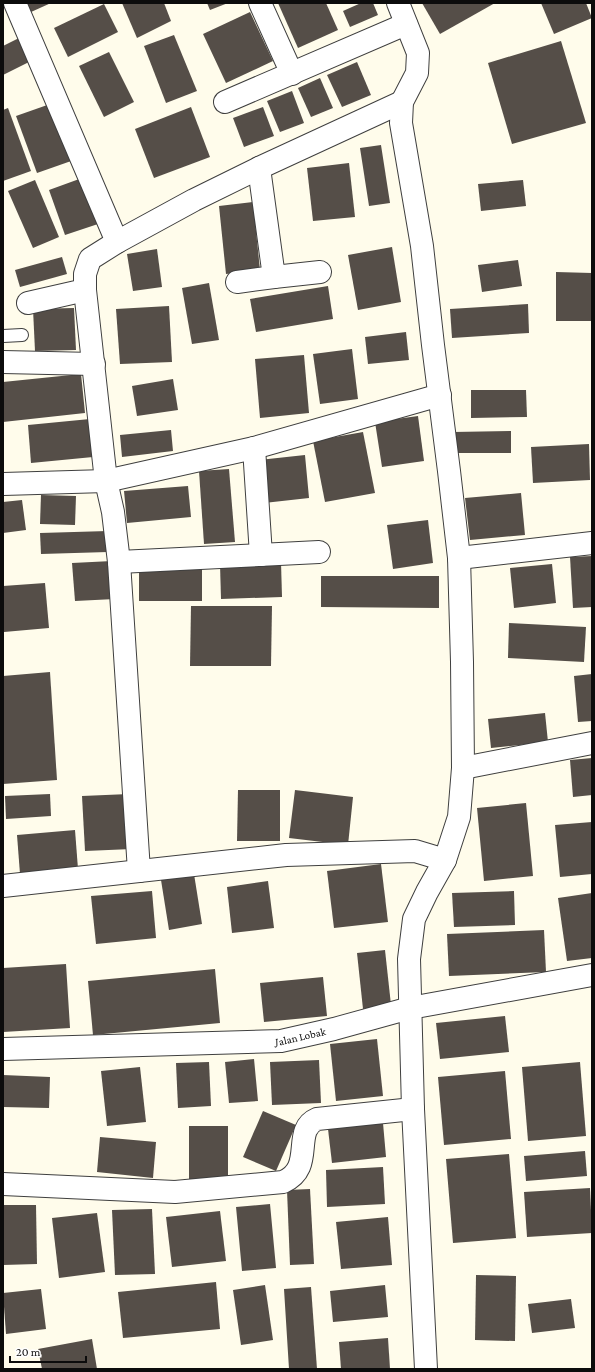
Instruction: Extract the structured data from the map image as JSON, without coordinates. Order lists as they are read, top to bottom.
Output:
{
  "streets": {
    "street": ["Jalan Lobak"]
  },
  "scale_bar": "20 m"
}
